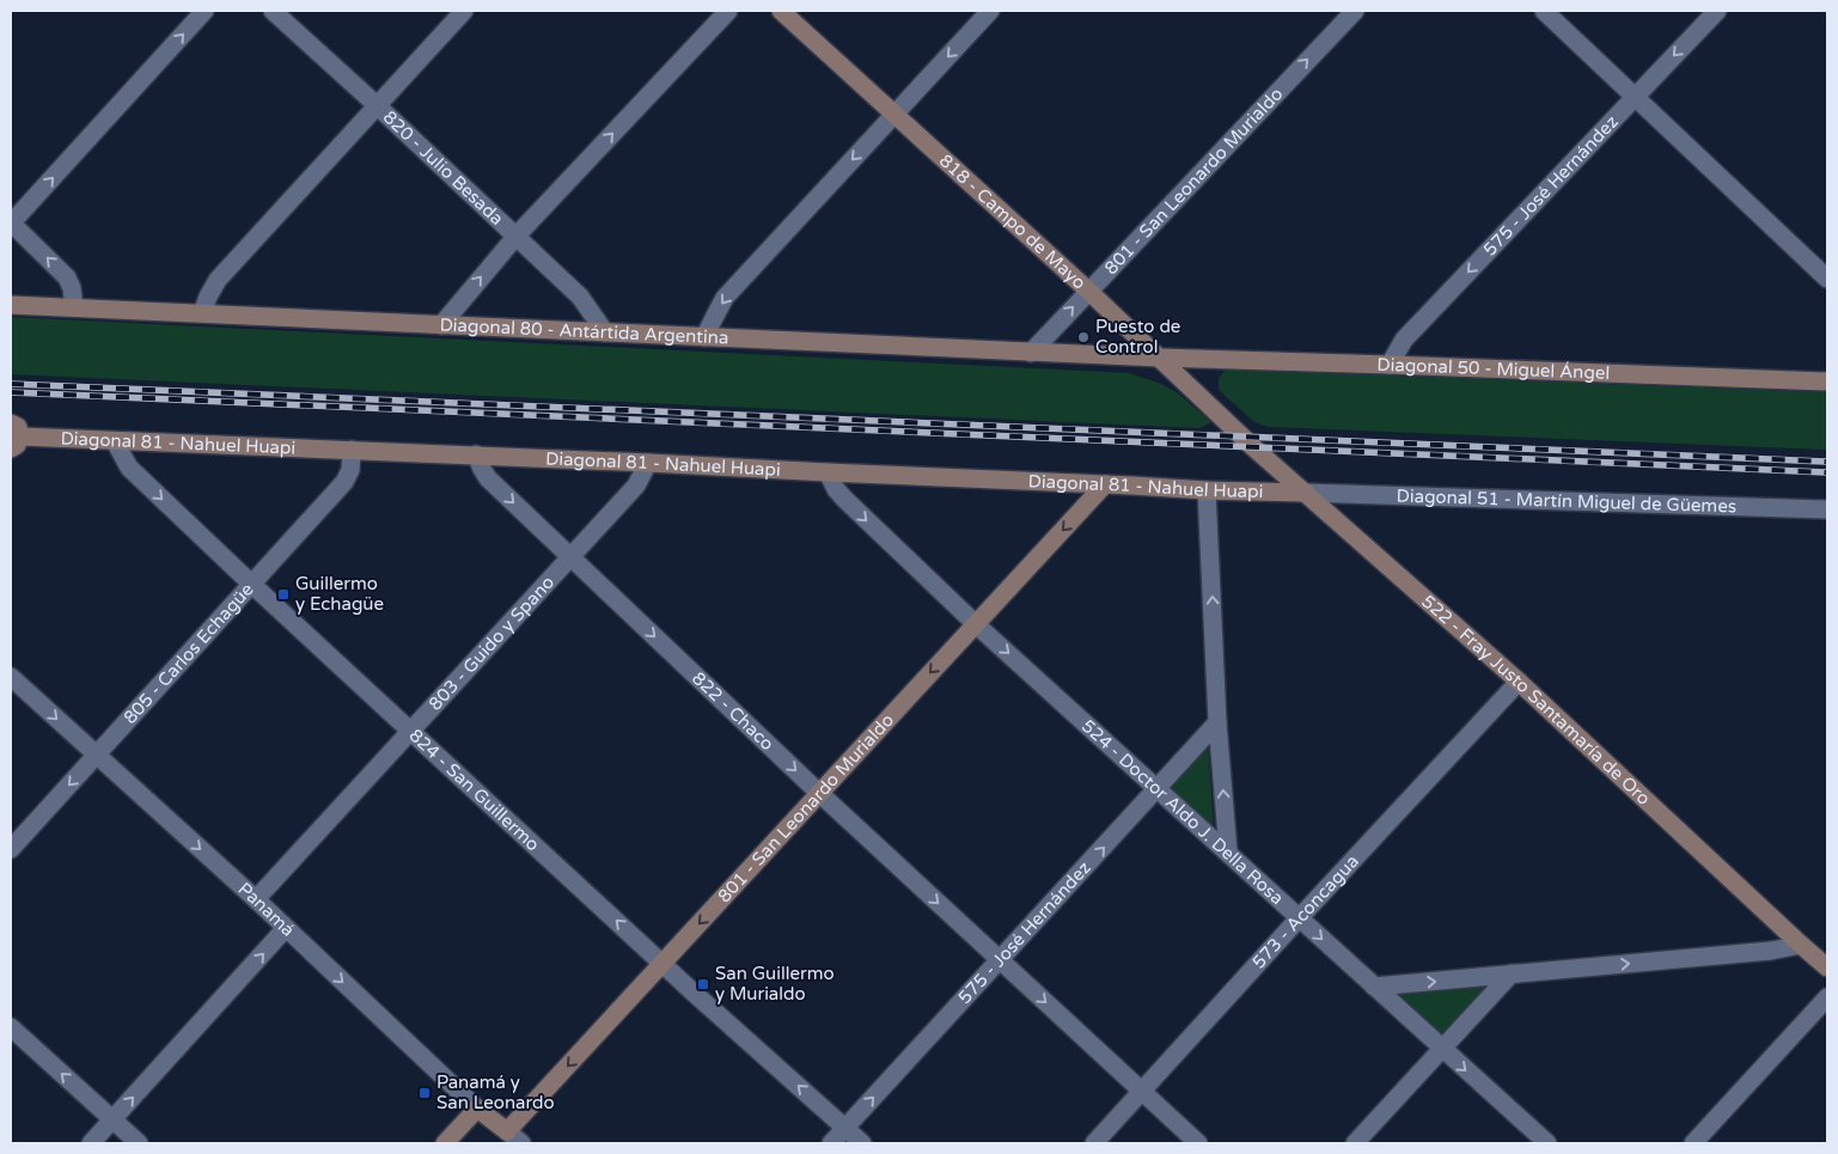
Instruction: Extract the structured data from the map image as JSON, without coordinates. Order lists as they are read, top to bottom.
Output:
{
  "streets": {
    "street": [
      "820 - Julio Besada",
      "801 - San Leonardo Murialdo",
      "575 - José Hernández",
      "818 - Campo de Mayo",
      "Diagonal 80 - Antártida Argentina",
      "Diagonal 50 - Miguel Ángel",
      "Diagonal 81 - Nahuel Huapi",
      "Diagonal 51 - Martín Miguel de Güemes",
      "803 - Guido y Spano",
      "805 - Carlos Echagüe",
      "522 - Fray Justo Santamaría de Oro",
      "822 - Chaco",
      "824 - San Guillermo",
      "524 - Doctor Aldo J. Della Rosa",
      "Panamá",
      "573 - Aconcagua"
    ]
  },
  "crossings": [
    ["820 - Julio Besada", "Diagonal 80 - Antártida Argentina"],
    ["801 - San Leonardo Murialdo", "818 - Campo de Mayo"],
    ["801 - San Leonardo Murialdo", "Diagonal 80 - Antártida Argentina"],
    ["801 - San Leonardo Murialdo", "Diagonal 81 - Nahuel Huapi"],
    ["801 - San Leonardo Murialdo", "822 - Chaco"],
    ["801 - San Leonardo Murialdo", "824 - San Guillermo"],
    ["801 - San Leonardo Murialdo", "524 - Doctor Aldo J. Della Rosa"],
    ["801 - San Leonardo Murialdo", "Panamá"],
    ["575 - José Hernández", "Diagonal 50 - Miguel Ángel"],
    ["575 - José Hernández", "822 - Chaco"],
    ["575 - José Hernández", "824 - San Guillermo"],
    ["575 - José Hernández", "524 - Doctor Aldo J. Della Rosa"],
    ["818 - Campo de Mayo", "Diagonal 80 - Antártida Argentina"],
    ["818 - Campo de Mayo", "Diagonal 50 - Miguel Ángel"],
    ["818 - Campo de Mayo", "522 - Fray Justo Santamaría de Oro"],
    ["Diagonal 80 - Antártida Argentina", "Diagonal 50 - Miguel Ángel"],
    ["Diagonal 81 - Nahuel Huapi", "Diagonal 51 - Martín Miguel de Güemes"],
    ["Diagonal 81 - Nahuel Huapi", "803 - Guido y Spano"],
    ["Diagonal 81 - Nahuel Huapi", "805 - Carlos Echagüe"],
    ["Diagonal 81 - Nahuel Huapi", "522 - Fray Justo Santamaría de Oro"],
    ["Diagonal 81 - Nahuel Huapi", "822 - Chaco"],
    ["Diagonal 81 - Nahuel Huapi", "824 - San Guillermo"],
    ["Diagonal 81 - Nahuel Huapi", "524 - Doctor Aldo J. Della Rosa"],
    ["Diagonal 51 - Martín Miguel de Güemes", "522 - Fray Justo Santamaría de Oro"],
    ["803 - Guido y Spano", "822 - Chaco"],
    ["803 - Guido y Spano", "824 - San Guillermo"],
    ["803 - Guido y Spano", "Panamá"],
    ["805 - Carlos Echagüe", "824 - San Guillermo"],
    ["805 - Carlos Echagüe", "Panamá"],
    ["522 - Fray Justo Santamaría de Oro", "573 - Aconcagua"],
    ["822 - Chaco", "573 - Aconcagua"],
    ["524 - Doctor Aldo J. Della Rosa", "573 - Aconcagua"]
  ],
  "one_way": ["822 - Chaco", "524 - Doctor Aldo J. Della Rosa", "Panamá"],
  "places": {
    "other": ["Puesto de Control"],
    "transit": ["Guillermo y Echagüe", "San Guillermo y Murialdo", "Panamá y San Leonardo"]
  }
}
